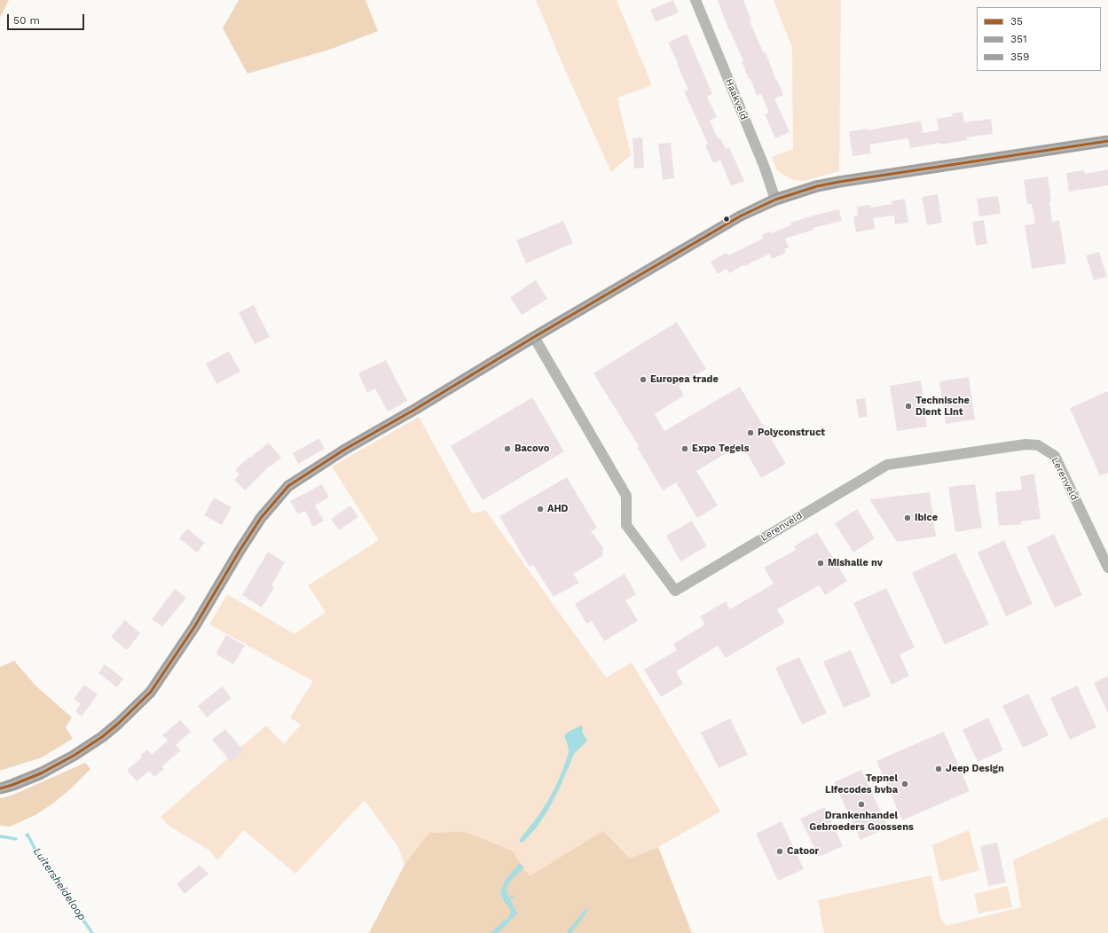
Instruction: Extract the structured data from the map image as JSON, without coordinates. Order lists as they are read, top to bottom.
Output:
{
  "streets": {
    "street": ["Haakveld", "Lerenveld"]
  },
  "water": ["Luitersheideloop"],
  "places": [
    "Europea trade",
    "Technische Dient Lint",
    "Polyconstruct",
    "Bacovo",
    "Expo Tegels",
    "AHD",
    "Ibice",
    "Mishalle nv",
    "Jeep Design",
    "Tepnel Lifecodes bvba",
    "Drankenhandel Gebroeders Goossens",
    "Catoor"
  ],
  "lines": ["transit line 359", "transit line 35", "transit line 351"],
  "legend": ["35", "351", "359"],
  "scale_bar": "50 m"
}
